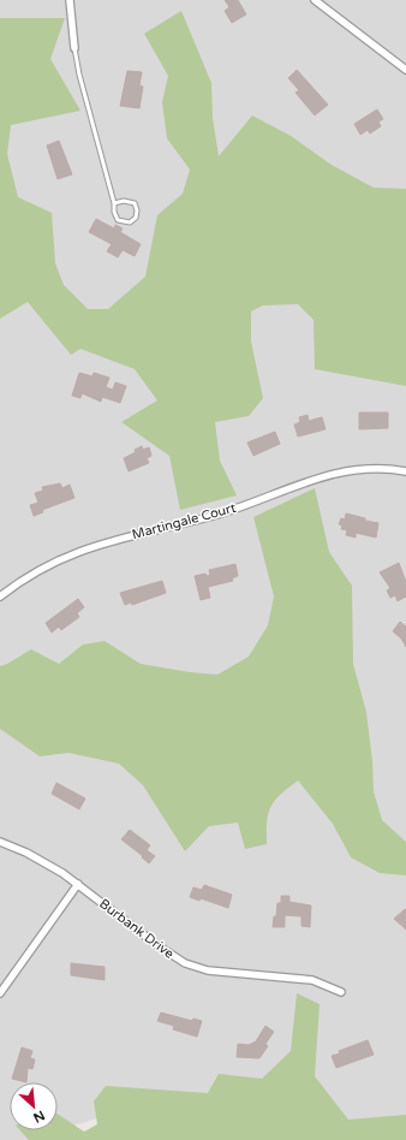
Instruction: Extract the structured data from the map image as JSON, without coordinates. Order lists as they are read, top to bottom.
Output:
{
  "streets": {
    "street": ["Martingale Court", "Burbank Drive"]
  },
  "north": "bottom right"
}
